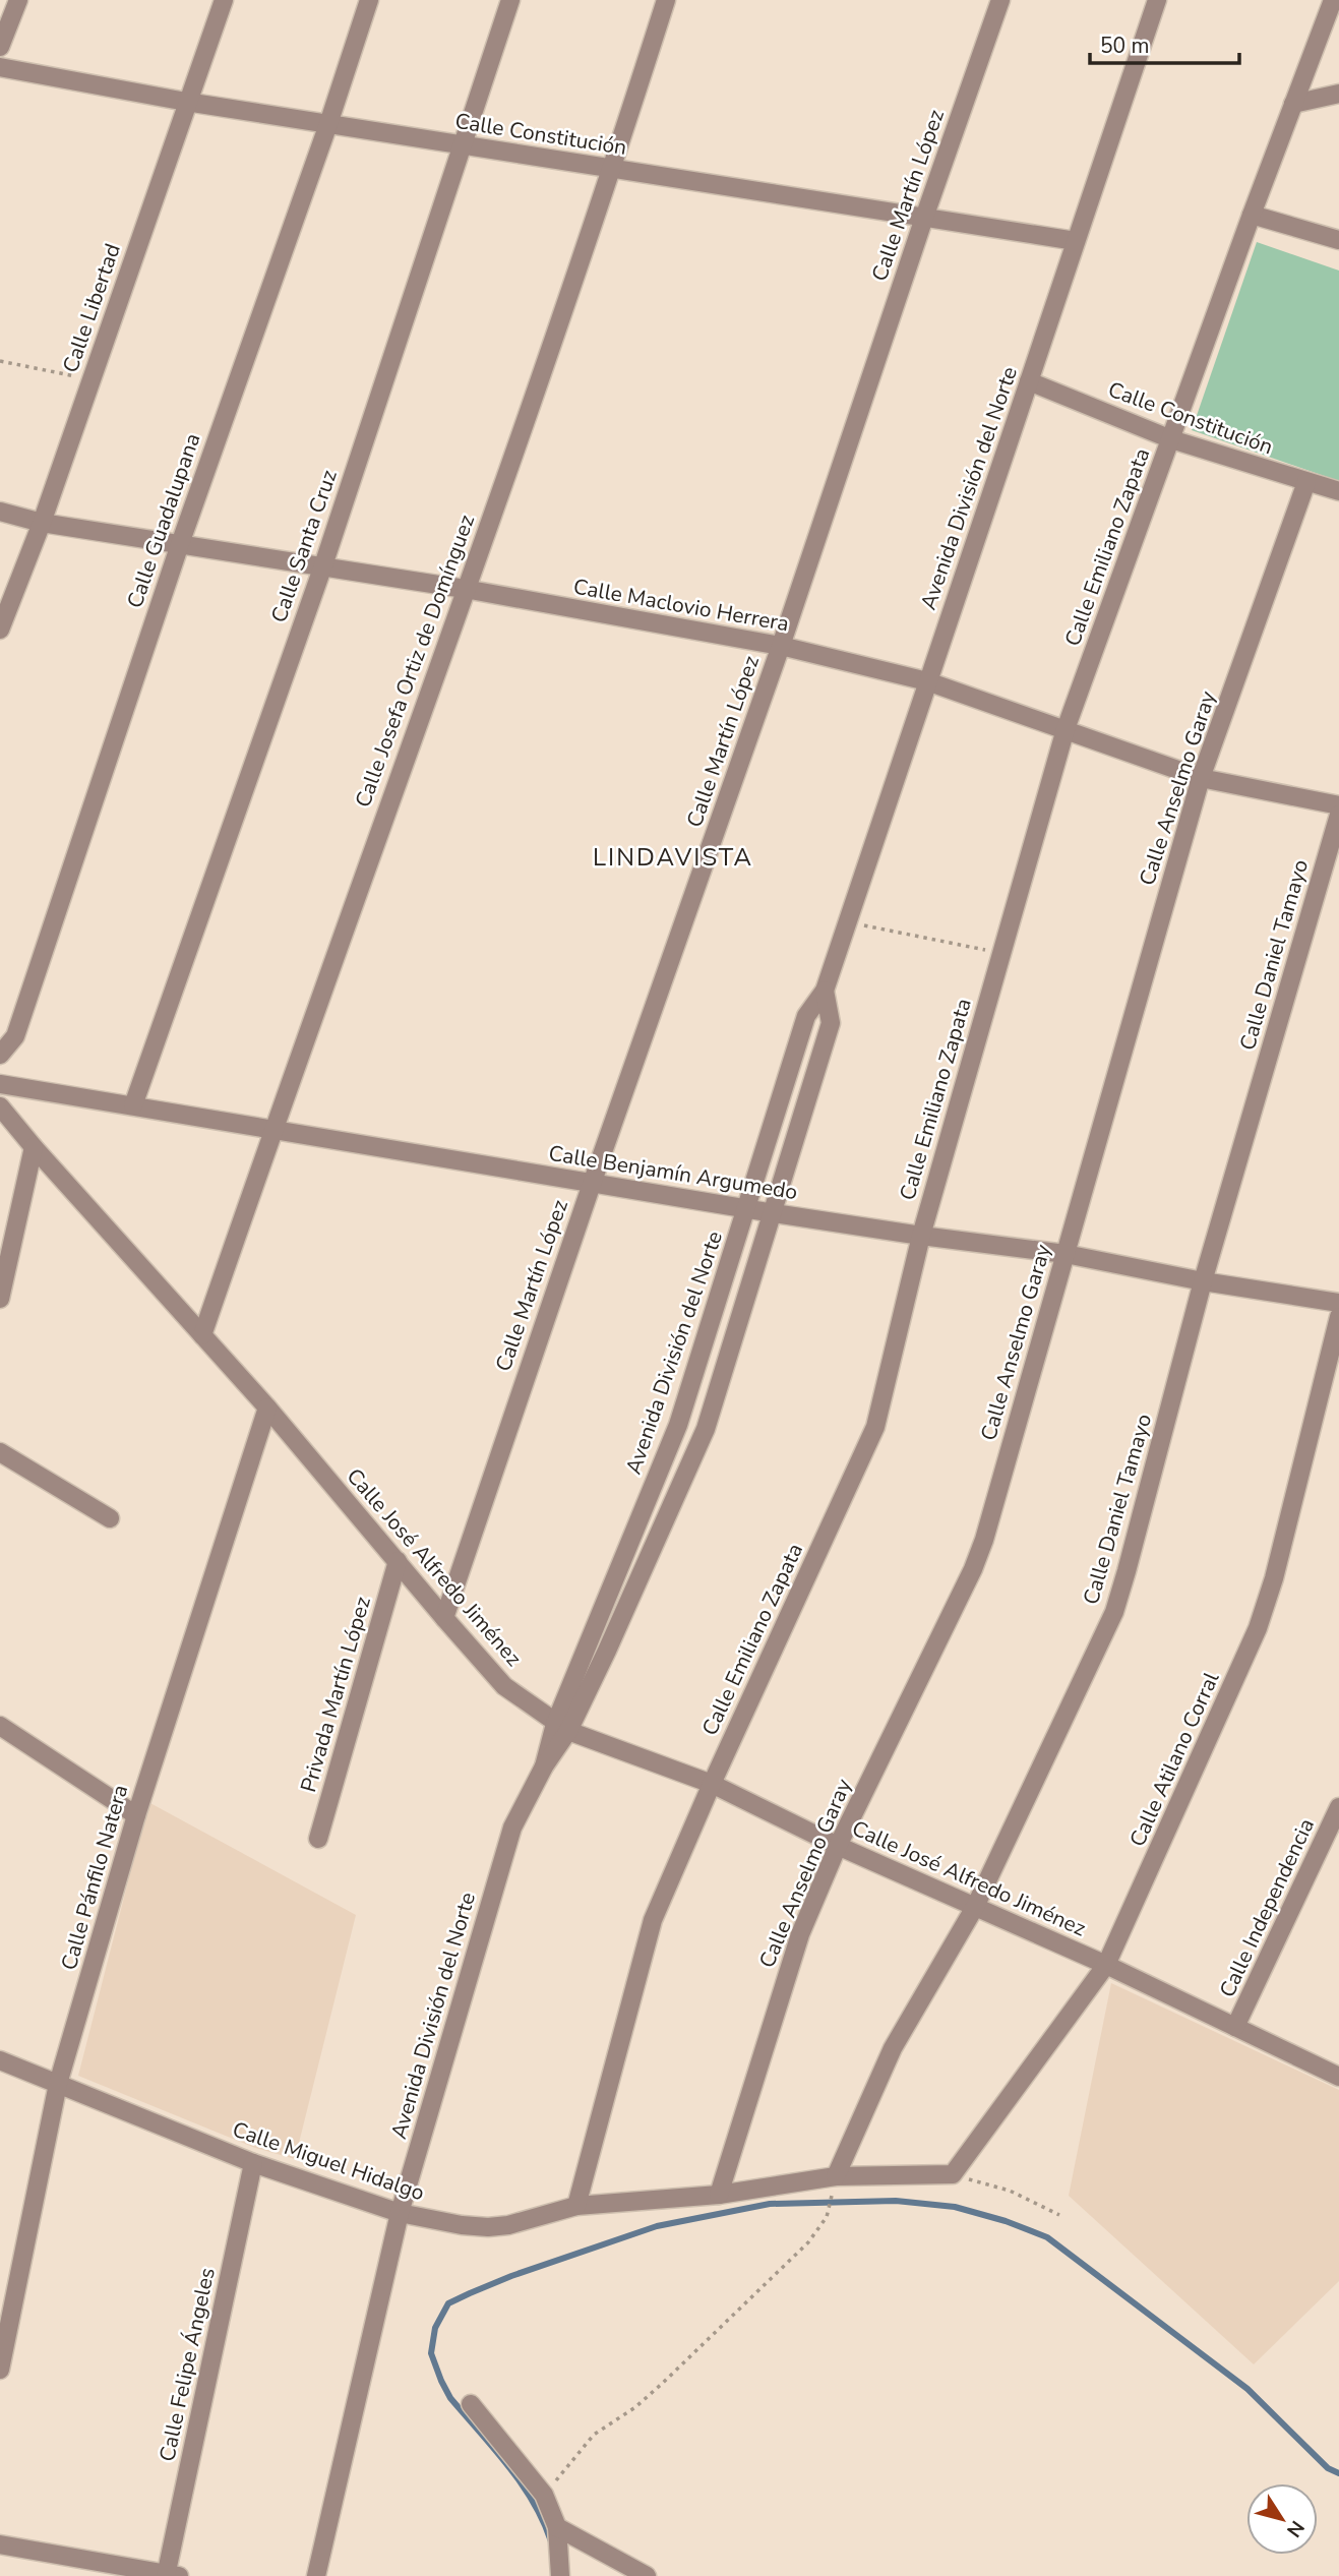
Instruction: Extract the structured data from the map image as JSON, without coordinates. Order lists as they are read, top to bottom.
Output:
{
  "streets": {
    "street": [
      "Calle Constitución",
      "Calle Martín López",
      "Calle Libertad",
      "Avenida División del Norte",
      "Calle Guadalupana",
      "Calle Santa Cruz",
      "Calle Emiliano Zapata",
      "Calle Maclovio Herrera",
      "Calle Josefa Ortiz de Domínguez",
      "Calle Anselmo Garay",
      "Calle Daniel Tamayo",
      "Calle Benjamín Argumedo",
      "Calle José Alfredo Jiménez",
      "Privada Martín López",
      "Calle Atilano Corral",
      "Calle Pánfilo Natera",
      "Calle Independencia",
      "Calle Miguel Hidalgo",
      "Calle Felipe Ángeles"
    ]
  },
  "crossings": [
    ["Calle Constitución", "Calle Martín López"],
    ["Calle Constitución", "Calle Libertad"],
    ["Calle Constitución", "Avenida División del Norte"],
    ["Calle Constitución", "Calle Guadalupana"],
    ["Calle Constitución", "Calle Santa Cruz"],
    ["Calle Constitución", "Calle Emiliano Zapata"],
    ["Calle Constitución", "Calle Josefa Ortiz de Domínguez"],
    ["Calle Constitución", "Calle Anselmo Garay"],
    ["Calle Martín López", "Calle Maclovio Herrera"],
    ["Calle Martín López", "Calle Benjamín Argumedo"],
    ["Calle Martín López", "Calle José Alfredo Jiménez"],
    ["Calle Libertad", "Calle Maclovio Herrera"],
    ["Avenida División del Norte", "Calle Maclovio Herrera"],
    ["Avenida División del Norte", "Calle Benjamín Argumedo"],
    ["Avenida División del Norte", "Calle José Alfredo Jiménez"],
    ["Avenida División del Norte", "Calle Miguel Hidalgo"],
    ["Calle Guadalupana", "Calle Maclovio Herrera"],
    ["Calle Santa Cruz", "Calle Maclovio Herrera"],
    ["Calle Santa Cruz", "Calle Benjamín Argumedo"],
    ["Calle Emiliano Zapata", "Calle Maclovio Herrera"],
    ["Calle Emiliano Zapata", "Calle Benjamín Argumedo"],
    ["Calle Emiliano Zapata", "Calle José Alfredo Jiménez"],
    ["Calle Emiliano Zapata", "Calle Miguel Hidalgo"],
    ["Calle Maclovio Herrera", "Calle Josefa Ortiz de Domínguez"],
    ["Calle Maclovio Herrera", "Calle Anselmo Garay"],
    ["Calle Josefa Ortiz de Domínguez", "Calle Benjamín Argumedo"],
    ["Calle Josefa Ortiz de Domínguez", "Calle José Alfredo Jiménez"],
    ["Calle Anselmo Garay", "Calle Benjamín Argumedo"],
    ["Calle Anselmo Garay", "Calle José Alfredo Jiménez"],
    ["Calle Anselmo Garay", "Calle Miguel Hidalgo"],
    ["Calle Daniel Tamayo", "Calle Benjamín Argumedo"],
    ["Calle Daniel Tamayo", "Calle José Alfredo Jiménez"],
    ["Calle Daniel Tamayo", "Calle Miguel Hidalgo"],
    ["Calle José Alfredo Jiménez", "Privada Martín López"],
    ["Calle José Alfredo Jiménez", "Calle Atilano Corral"],
    ["Calle José Alfredo Jiménez", "Calle Pánfilo Natera"],
    ["Calle José Alfredo Jiménez", "Calle Independencia"],
    ["Calle Atilano Corral", "Calle Miguel Hidalgo"],
    ["Calle Pánfilo Natera", "Calle Miguel Hidalgo"],
    ["Calle Miguel Hidalgo", "Calle Felipe Ángeles"]
  ],
  "districts": ["LINDAVISTA"],
  "scale_bar": "50 m",
  "north": "bottom right"
}
